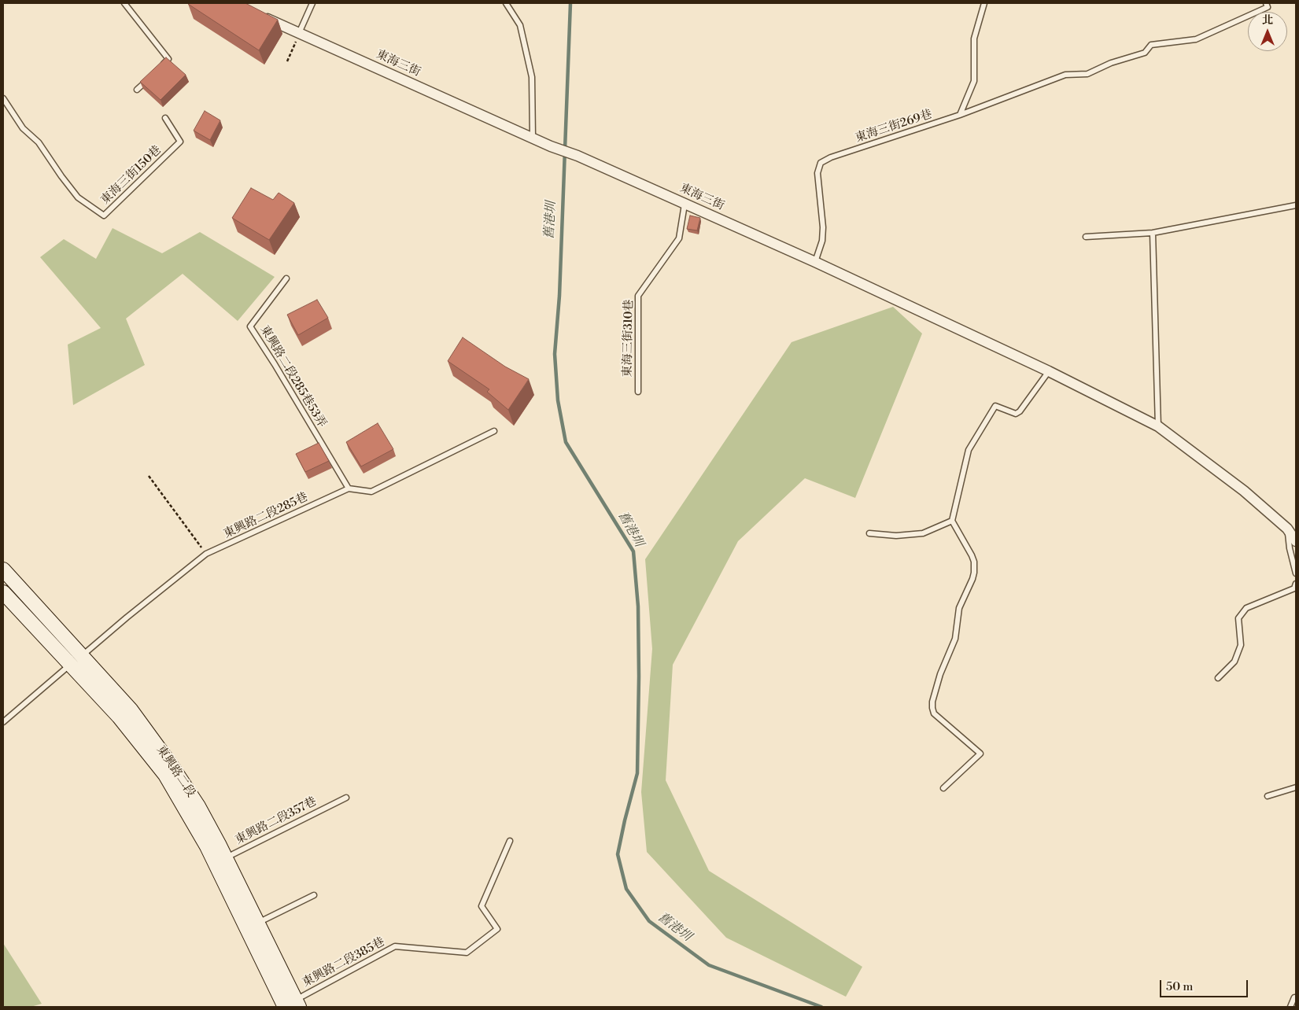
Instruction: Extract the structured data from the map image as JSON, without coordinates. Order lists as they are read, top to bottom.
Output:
{
  "streets": {
    "main road": ["東興路二段"],
    "street": ["東海三街"],
    "lane": [
      "東海三街269巷",
      "東海三街150巷",
      "東海三街310巷",
      "東興路二段285巷53弄",
      "東興路二段285巷",
      "東興路二段357巷",
      "東興路二段385巷"
    ]
  },
  "crossings": [
    ["東海三街", "東海三街269巷"],
    ["東海三街", "東海三街310巷"],
    ["東興路二段285巷53弄", "東興路二段285巷"],
    ["東興路二段285巷", "東興路二段"],
    ["東興路二段", "東興路二段357巷"],
    ["東興路二段", "東興路二段385巷"]
  ],
  "water": ["舊港圳"],
  "scale_bar": "50 m",
  "north": "top"
}
